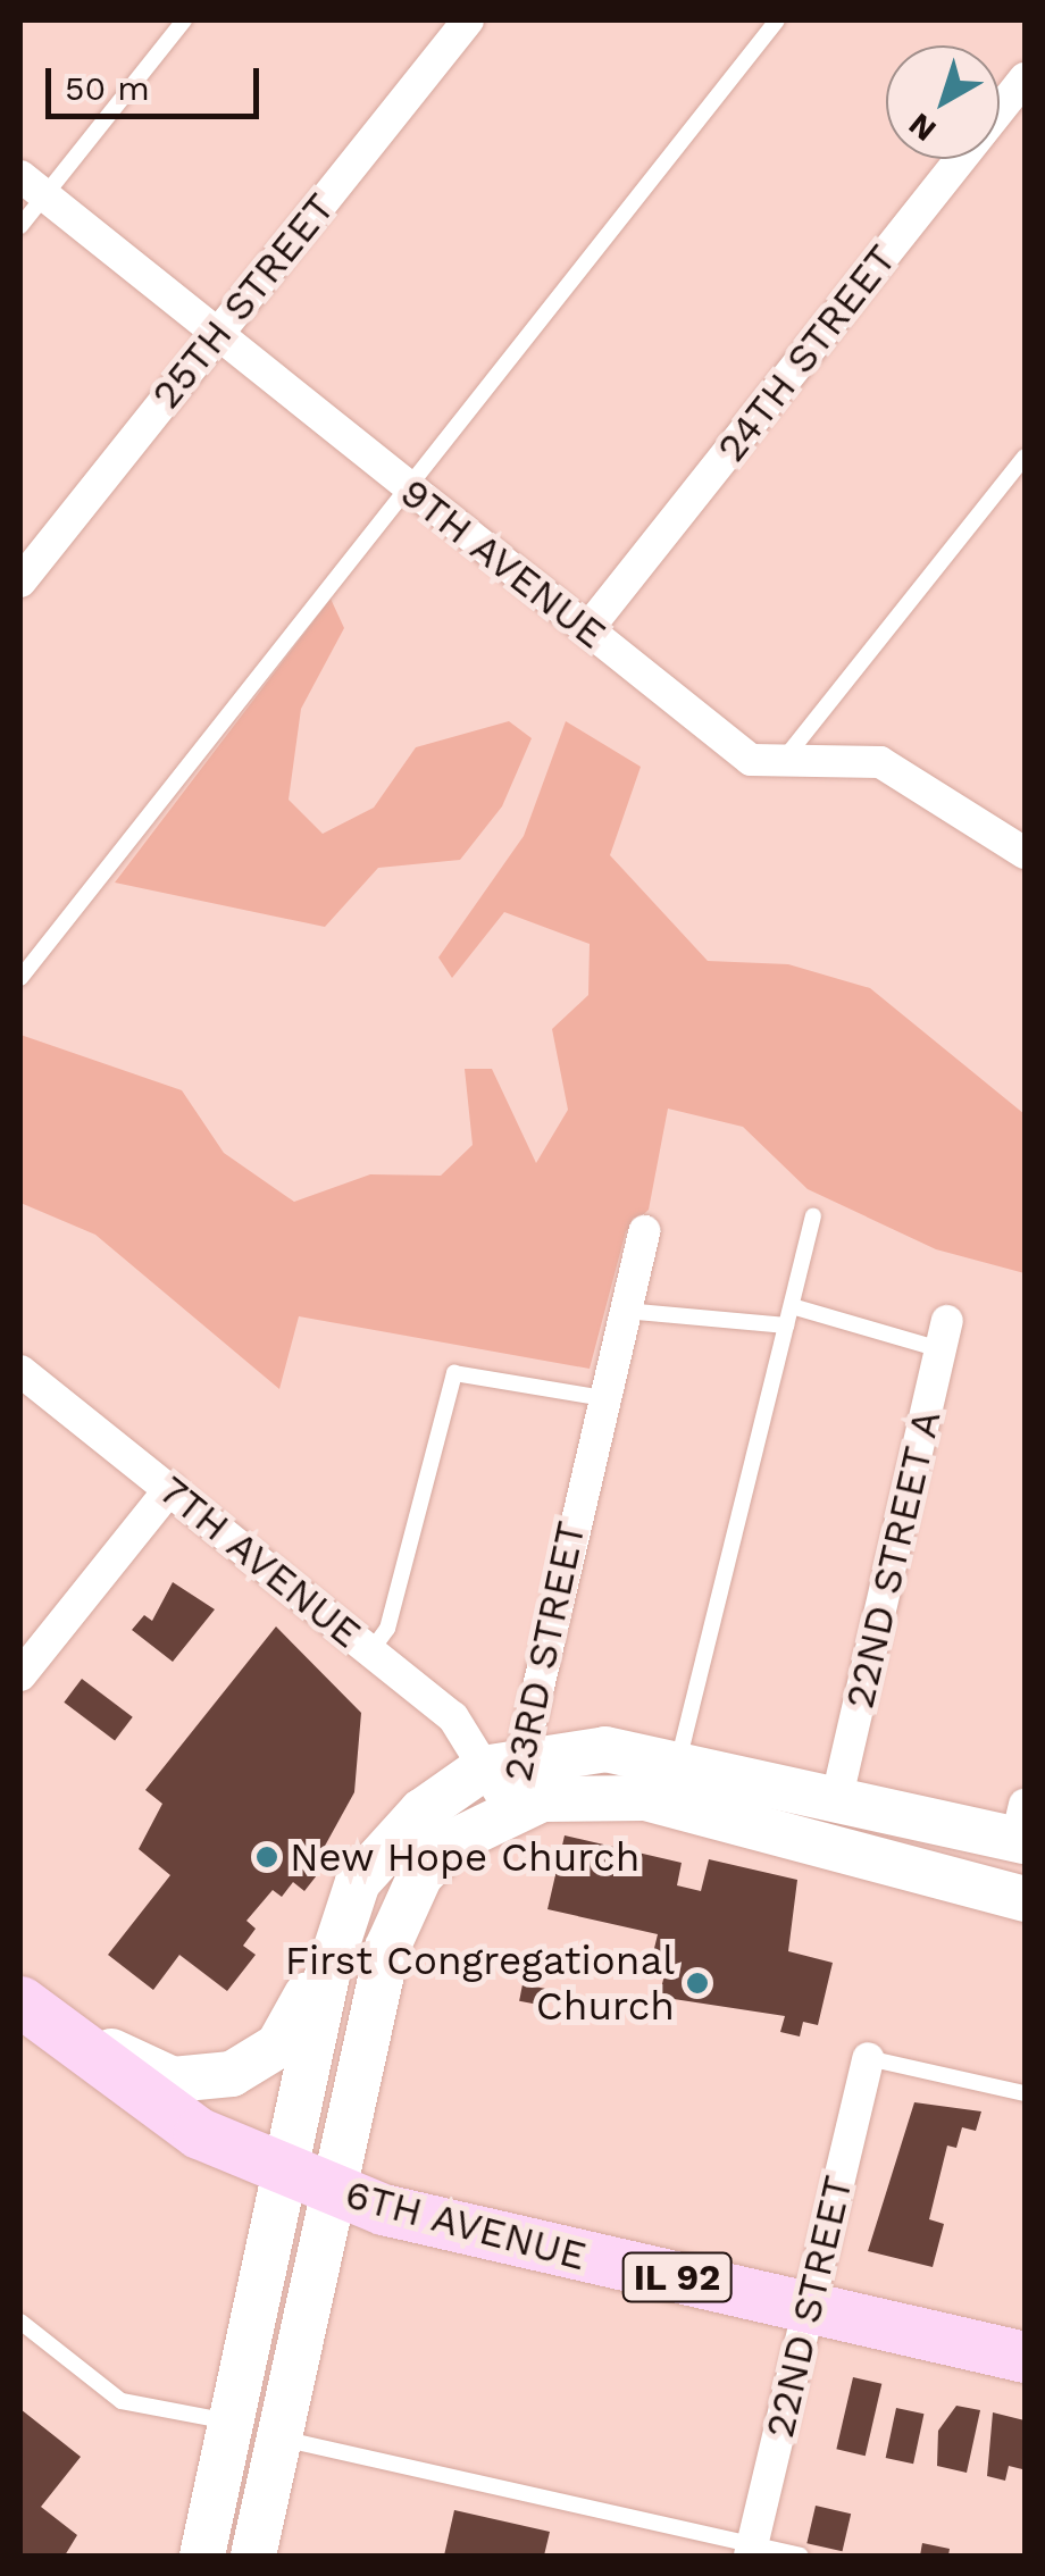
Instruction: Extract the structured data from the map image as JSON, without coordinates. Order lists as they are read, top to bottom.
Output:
{
  "streets": {
    "main road": ["23RD STREET", "6TH AVENUE", "IL 92"],
    "street": [
      "25TH STREET",
      "24TH STREET",
      "9TH AVENUE",
      "22ND STREET A",
      "7TH AVENUE",
      "22ND STREET"
    ]
  },
  "crossings": [
    ["25TH STREET", "9TH AVENUE"],
    ["24TH STREET", "9TH AVENUE"],
    ["7TH AVENUE", "23RD STREET"],
    ["23RD STREET", "6TH AVENUE"],
    ["6TH AVENUE", "22ND STREET"]
  ],
  "places": ["New Hope Church", "First Congregational Church"],
  "scale_bar": "50 m",
  "north": "bottom left"
}
